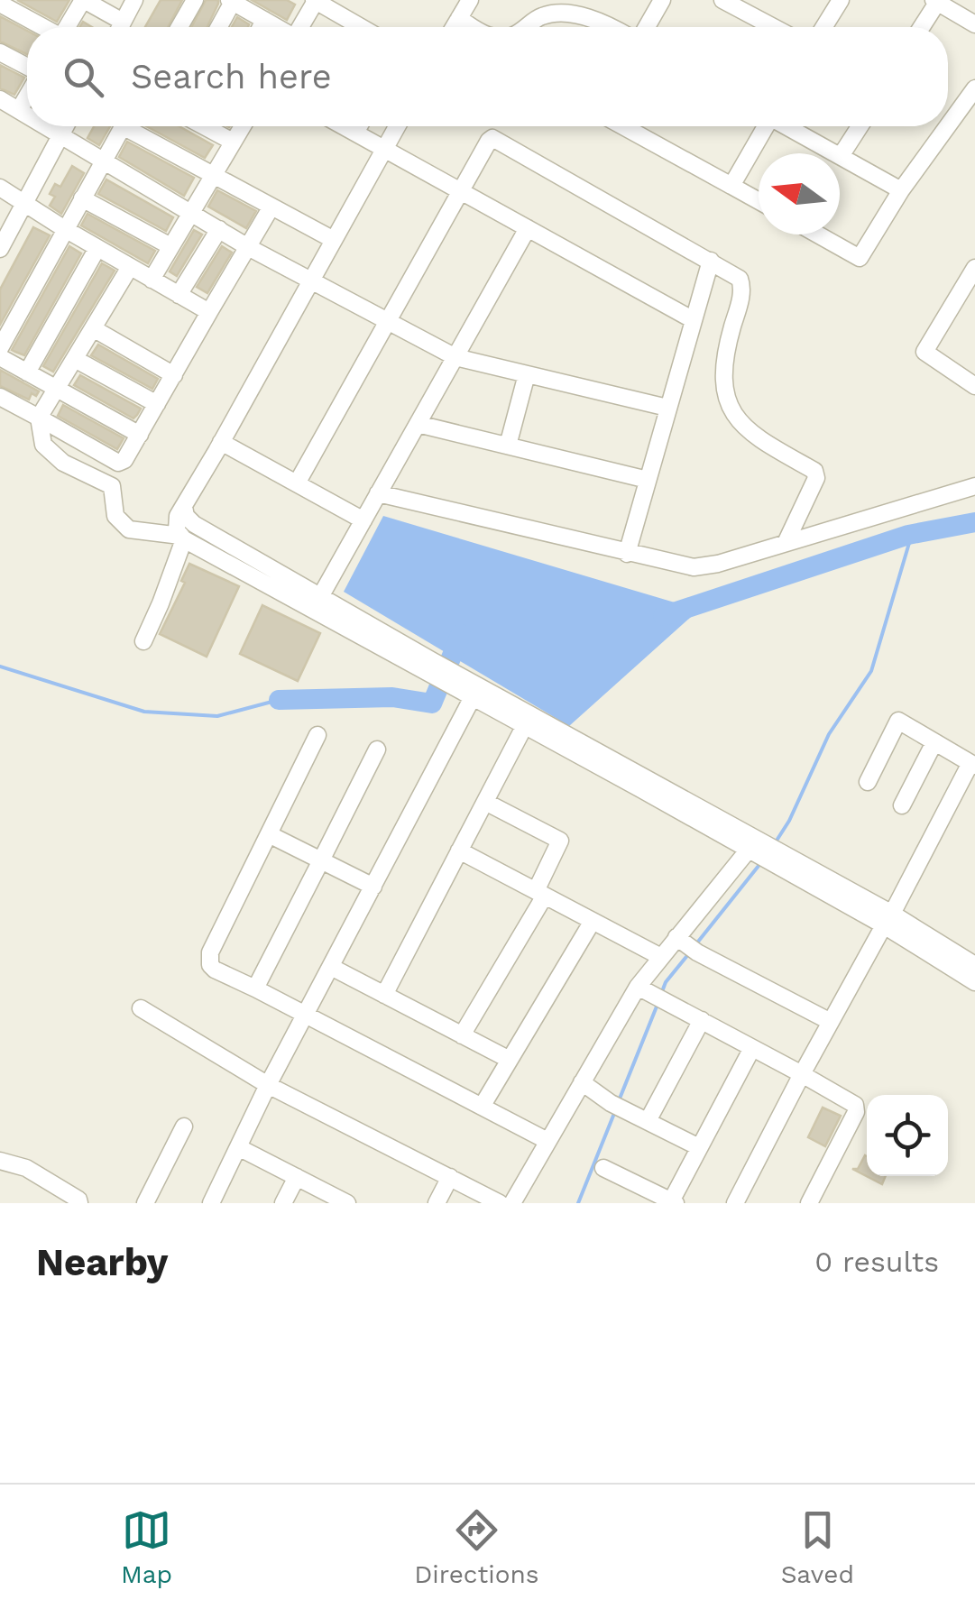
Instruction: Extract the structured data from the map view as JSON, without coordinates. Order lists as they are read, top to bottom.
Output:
{
  "north": "left",
  "page": {
    "search": "Search here",
    "heading": ["Nearby", "0 results"],
    "nav": ["Map", "Directions", "Saved"]
  }
}
